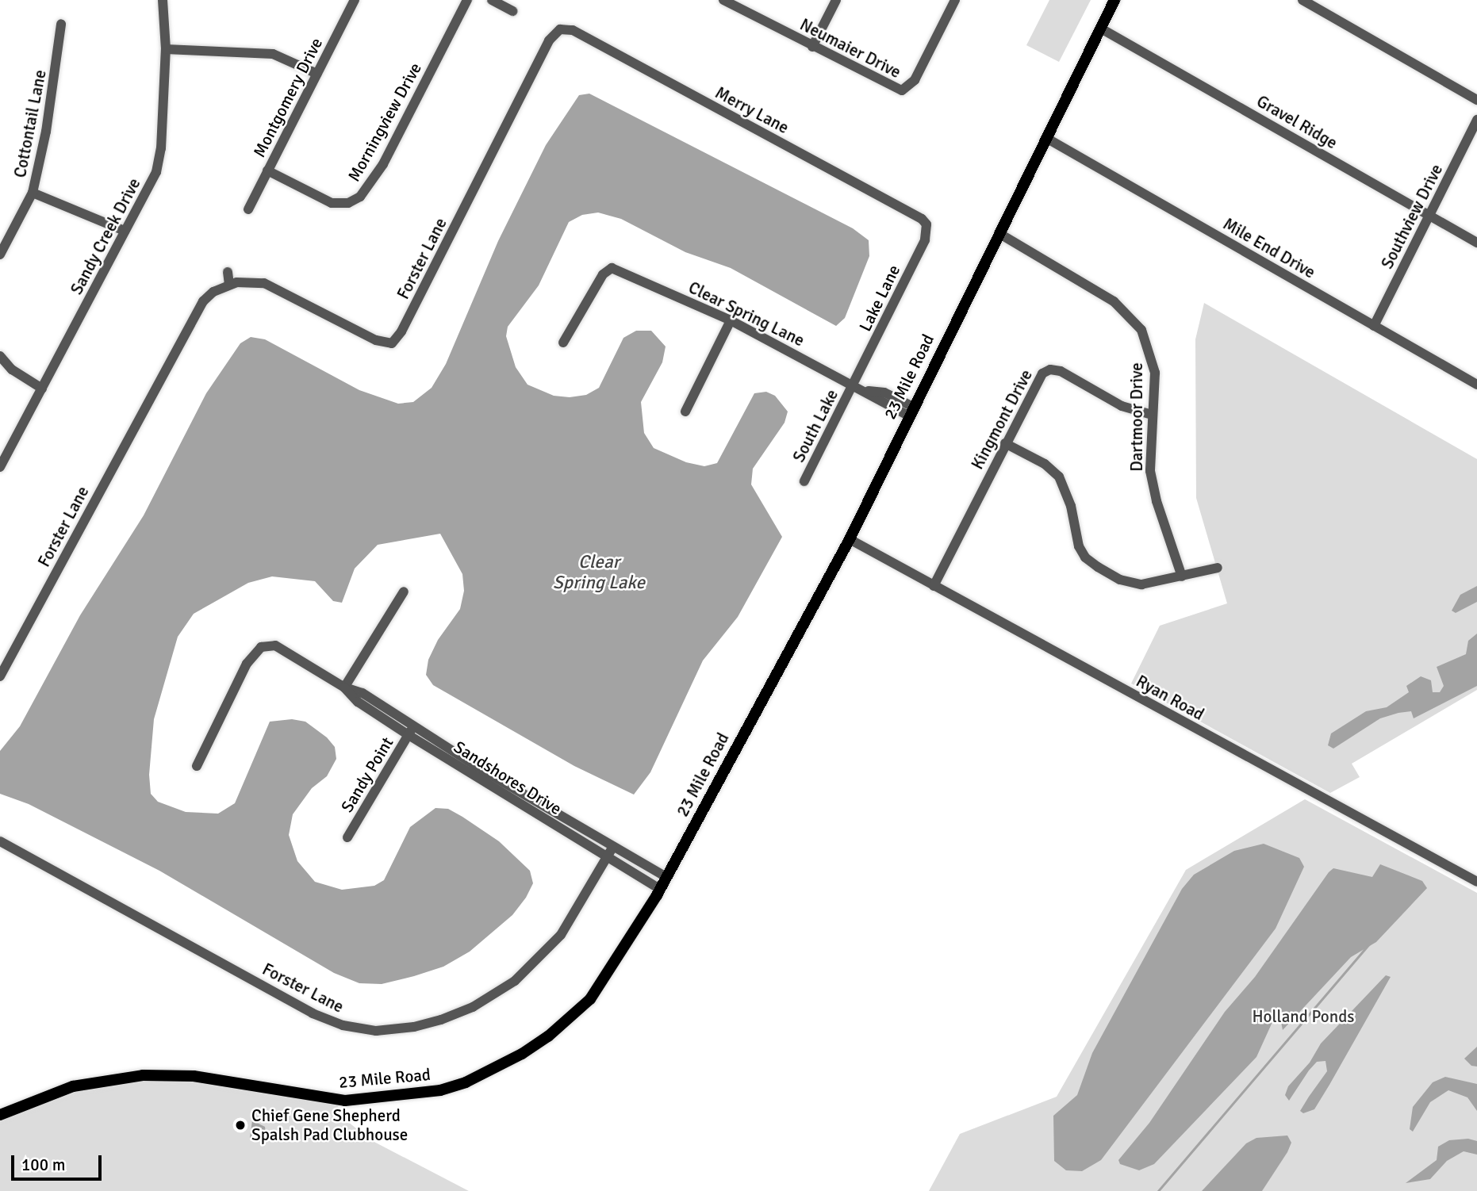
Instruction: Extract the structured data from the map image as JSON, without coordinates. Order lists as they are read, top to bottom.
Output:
{
  "streets": {
    "main road": ["23 Mile Road"],
    "street": [
      "Neumaier Drive",
      "Montgomery Drive",
      "Merry Lane",
      "Morningview Drive",
      "Gravel Ridge",
      "Cottontail Lane",
      "Southview Drive",
      "Sandy Creek Drive",
      "Mile End Drive",
      "Forster Lane",
      "Lake Lane",
      "Clear Spring Lane",
      "Dartmoor Drive",
      "Kingmont Drive",
      "South Lake",
      "Ryan Road",
      "Sandy Point",
      "Sandshores Drive"
    ]
  },
  "crossings": [
    ["Montgomery Drive", "Morningview Drive"],
    ["Merry Lane", "Forster Lane"],
    ["Merry Lane", "Lake Lane"],
    ["Gravel Ridge", "Southview Drive"],
    ["Gravel Ridge", "23 Mile Road"],
    ["Southview Drive", "Mile End Drive"],
    ["Mile End Drive", "23 Mile Road"],
    ["Forster Lane", "Sandshores Drive"],
    ["Lake Lane", "Clear Spring Lane"],
    ["Lake Lane", "South Lake"],
    ["Clear Spring Lane", "23 Mile Road"],
    ["Clear Spring Lane", "South Lake"],
    ["23 Mile Road", "Dartmoor Drive"],
    ["23 Mile Road", "Ryan Road"],
    ["23 Mile Road", "Sandshores Drive"],
    ["Dartmoor Drive", "Kingmont Drive"],
    ["Kingmont Drive", "Ryan Road"],
    ["Sandy Point", "Sandshores Drive"]
  ],
  "water": ["Clear Spring Lake"],
  "parks": ["Holland Ponds"],
  "places": ["Chief Gene Shepherd Spalsh Pad Clubhouse"],
  "scale_bar": "100 m"
}
